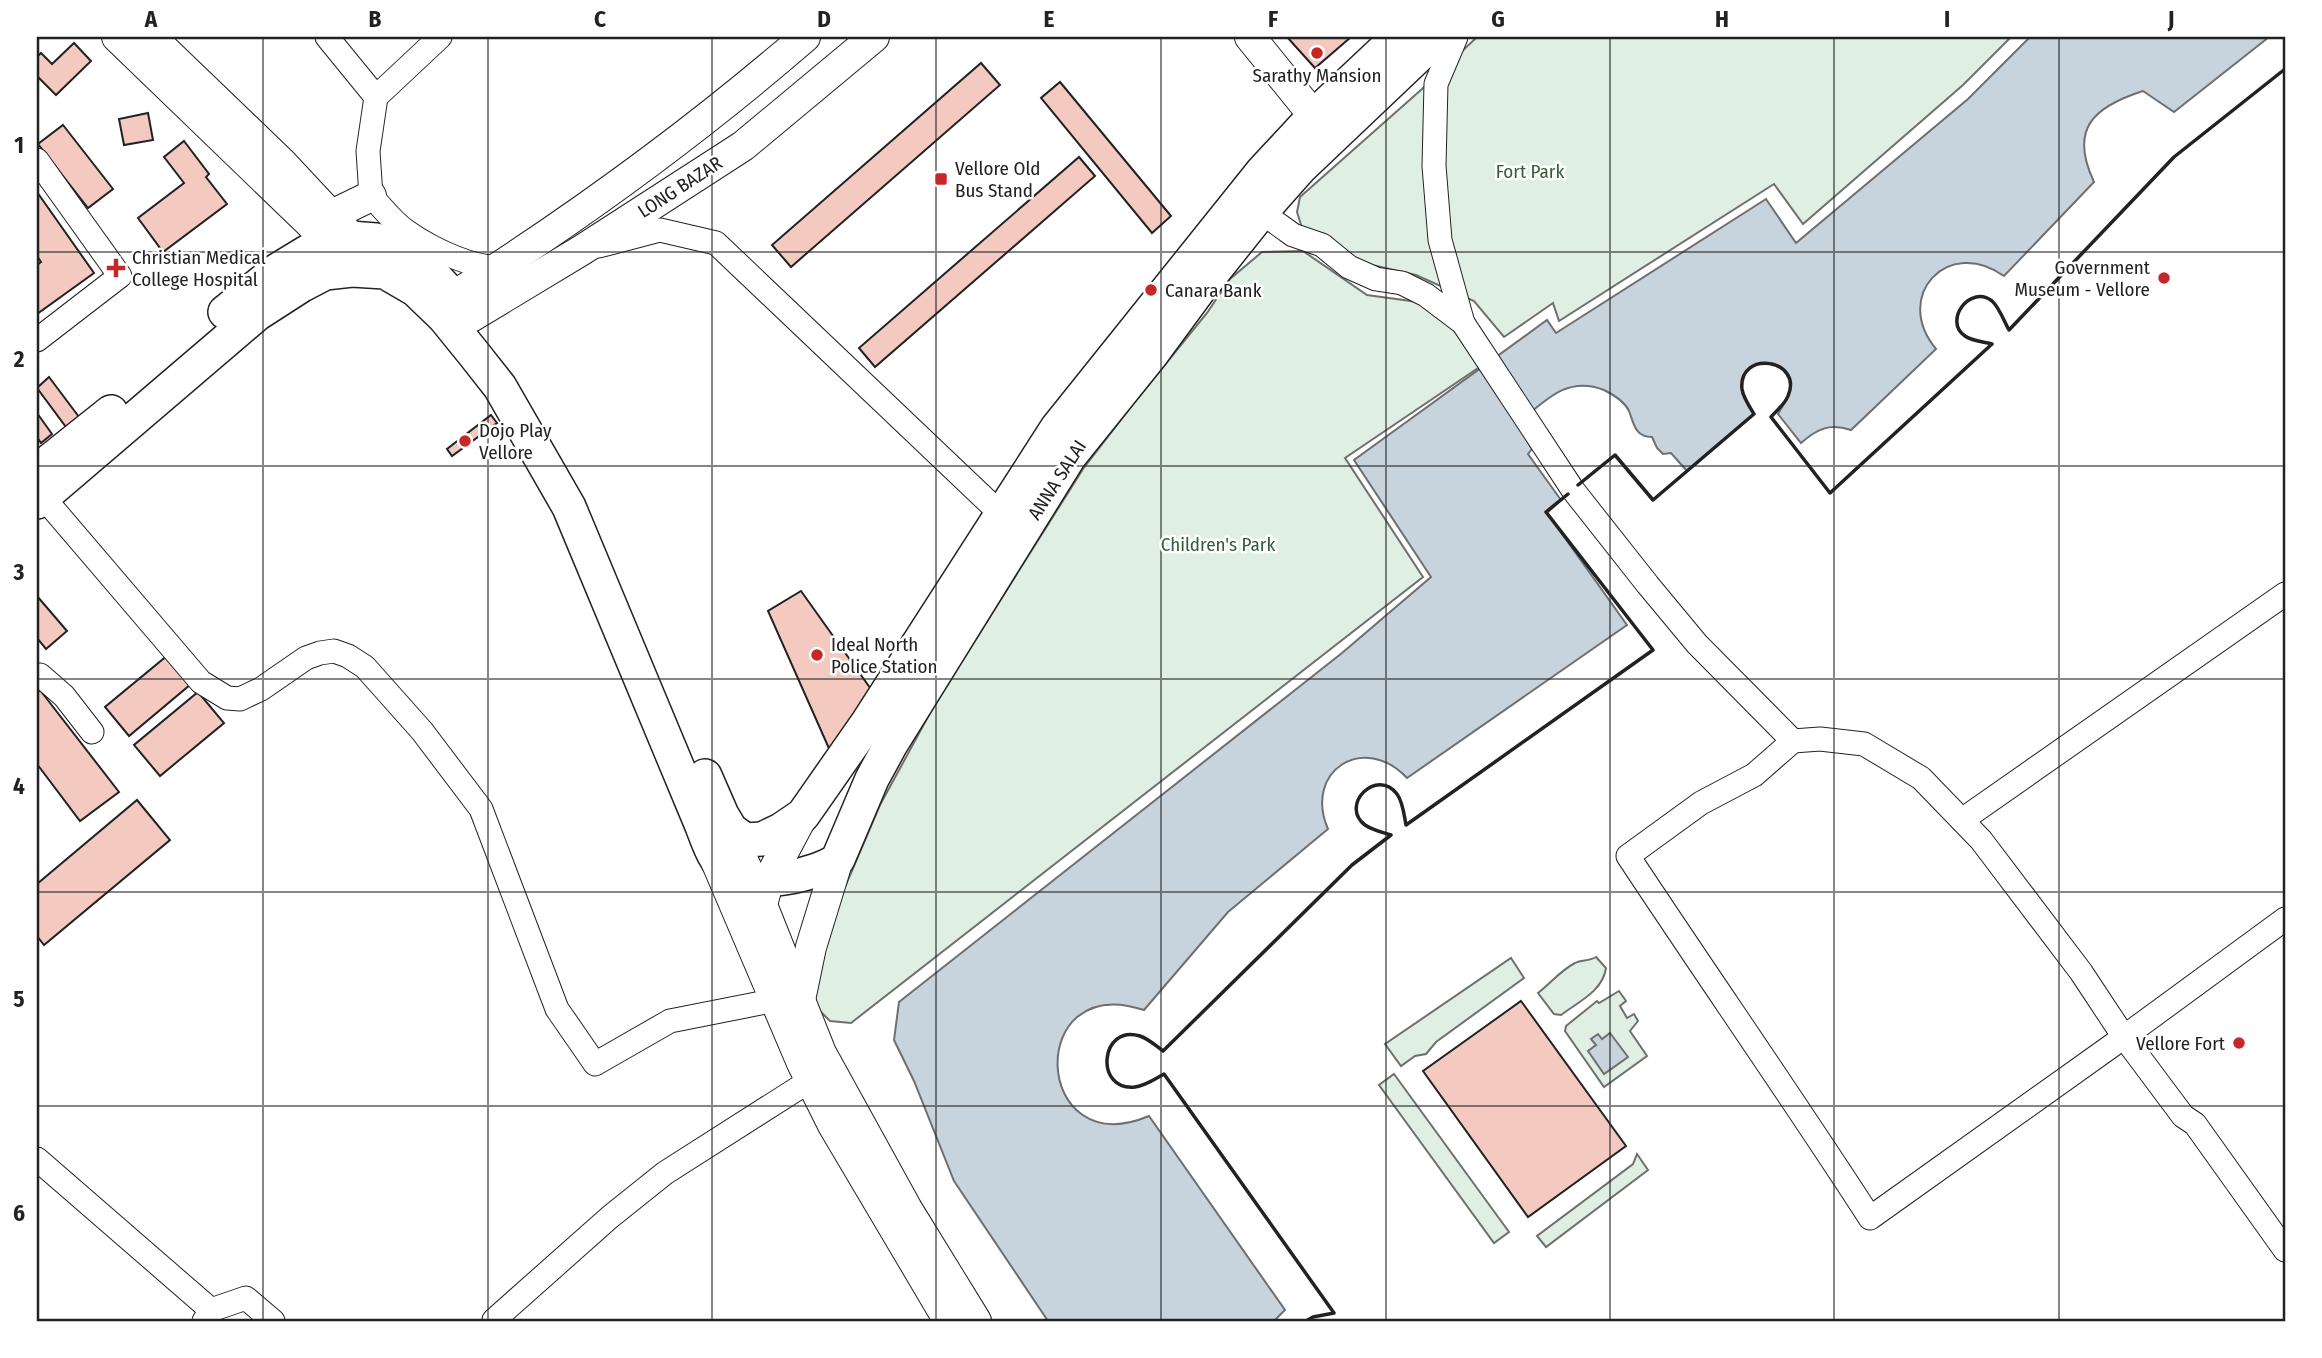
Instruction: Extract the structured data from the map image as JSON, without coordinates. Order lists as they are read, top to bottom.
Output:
{
  "streets": {
    "highway": ["ANNA SALAI"],
    "main road": ["LONG BAZAR"]
  },
  "parks": ["Fort Park", "Children's Park"],
  "places": {
    "other": [
      "Sarathy Mansion",
      "Government Museum - Vellore",
      "Canara Bank",
      "Dojo Play Vellore",
      "Ideal North Police Station",
      "Vellore Fort"
    ],
    "transit": ["Vellore Old Bus Stand"],
    "health": ["Christian Medical College Hospital"]
  },
  "grid": {
    "columns": [
      "A",
      "B",
      "C",
      "D",
      "E",
      "F",
      "G",
      "H",
      "I",
      "J"
    ],
    "rows": [
      "1",
      "2",
      "3",
      "4",
      "5",
      "6"
    ]
  }
}
